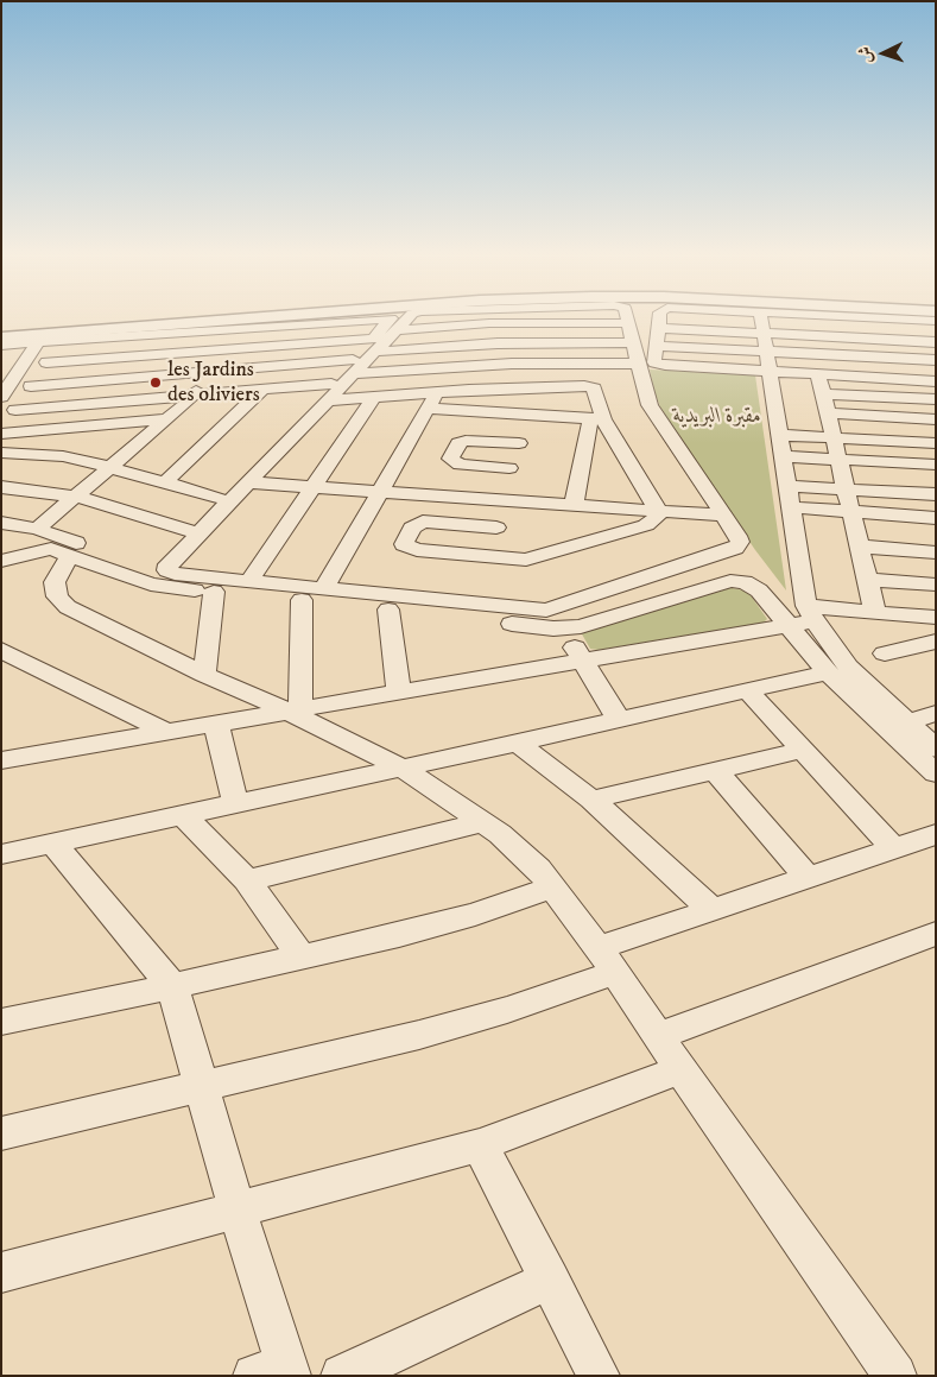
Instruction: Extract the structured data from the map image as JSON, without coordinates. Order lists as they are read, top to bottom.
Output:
{
  "parks": ["مقبرة البريدية"],
  "places": ["les Jardins des oliviers"],
  "north": "left"
}
